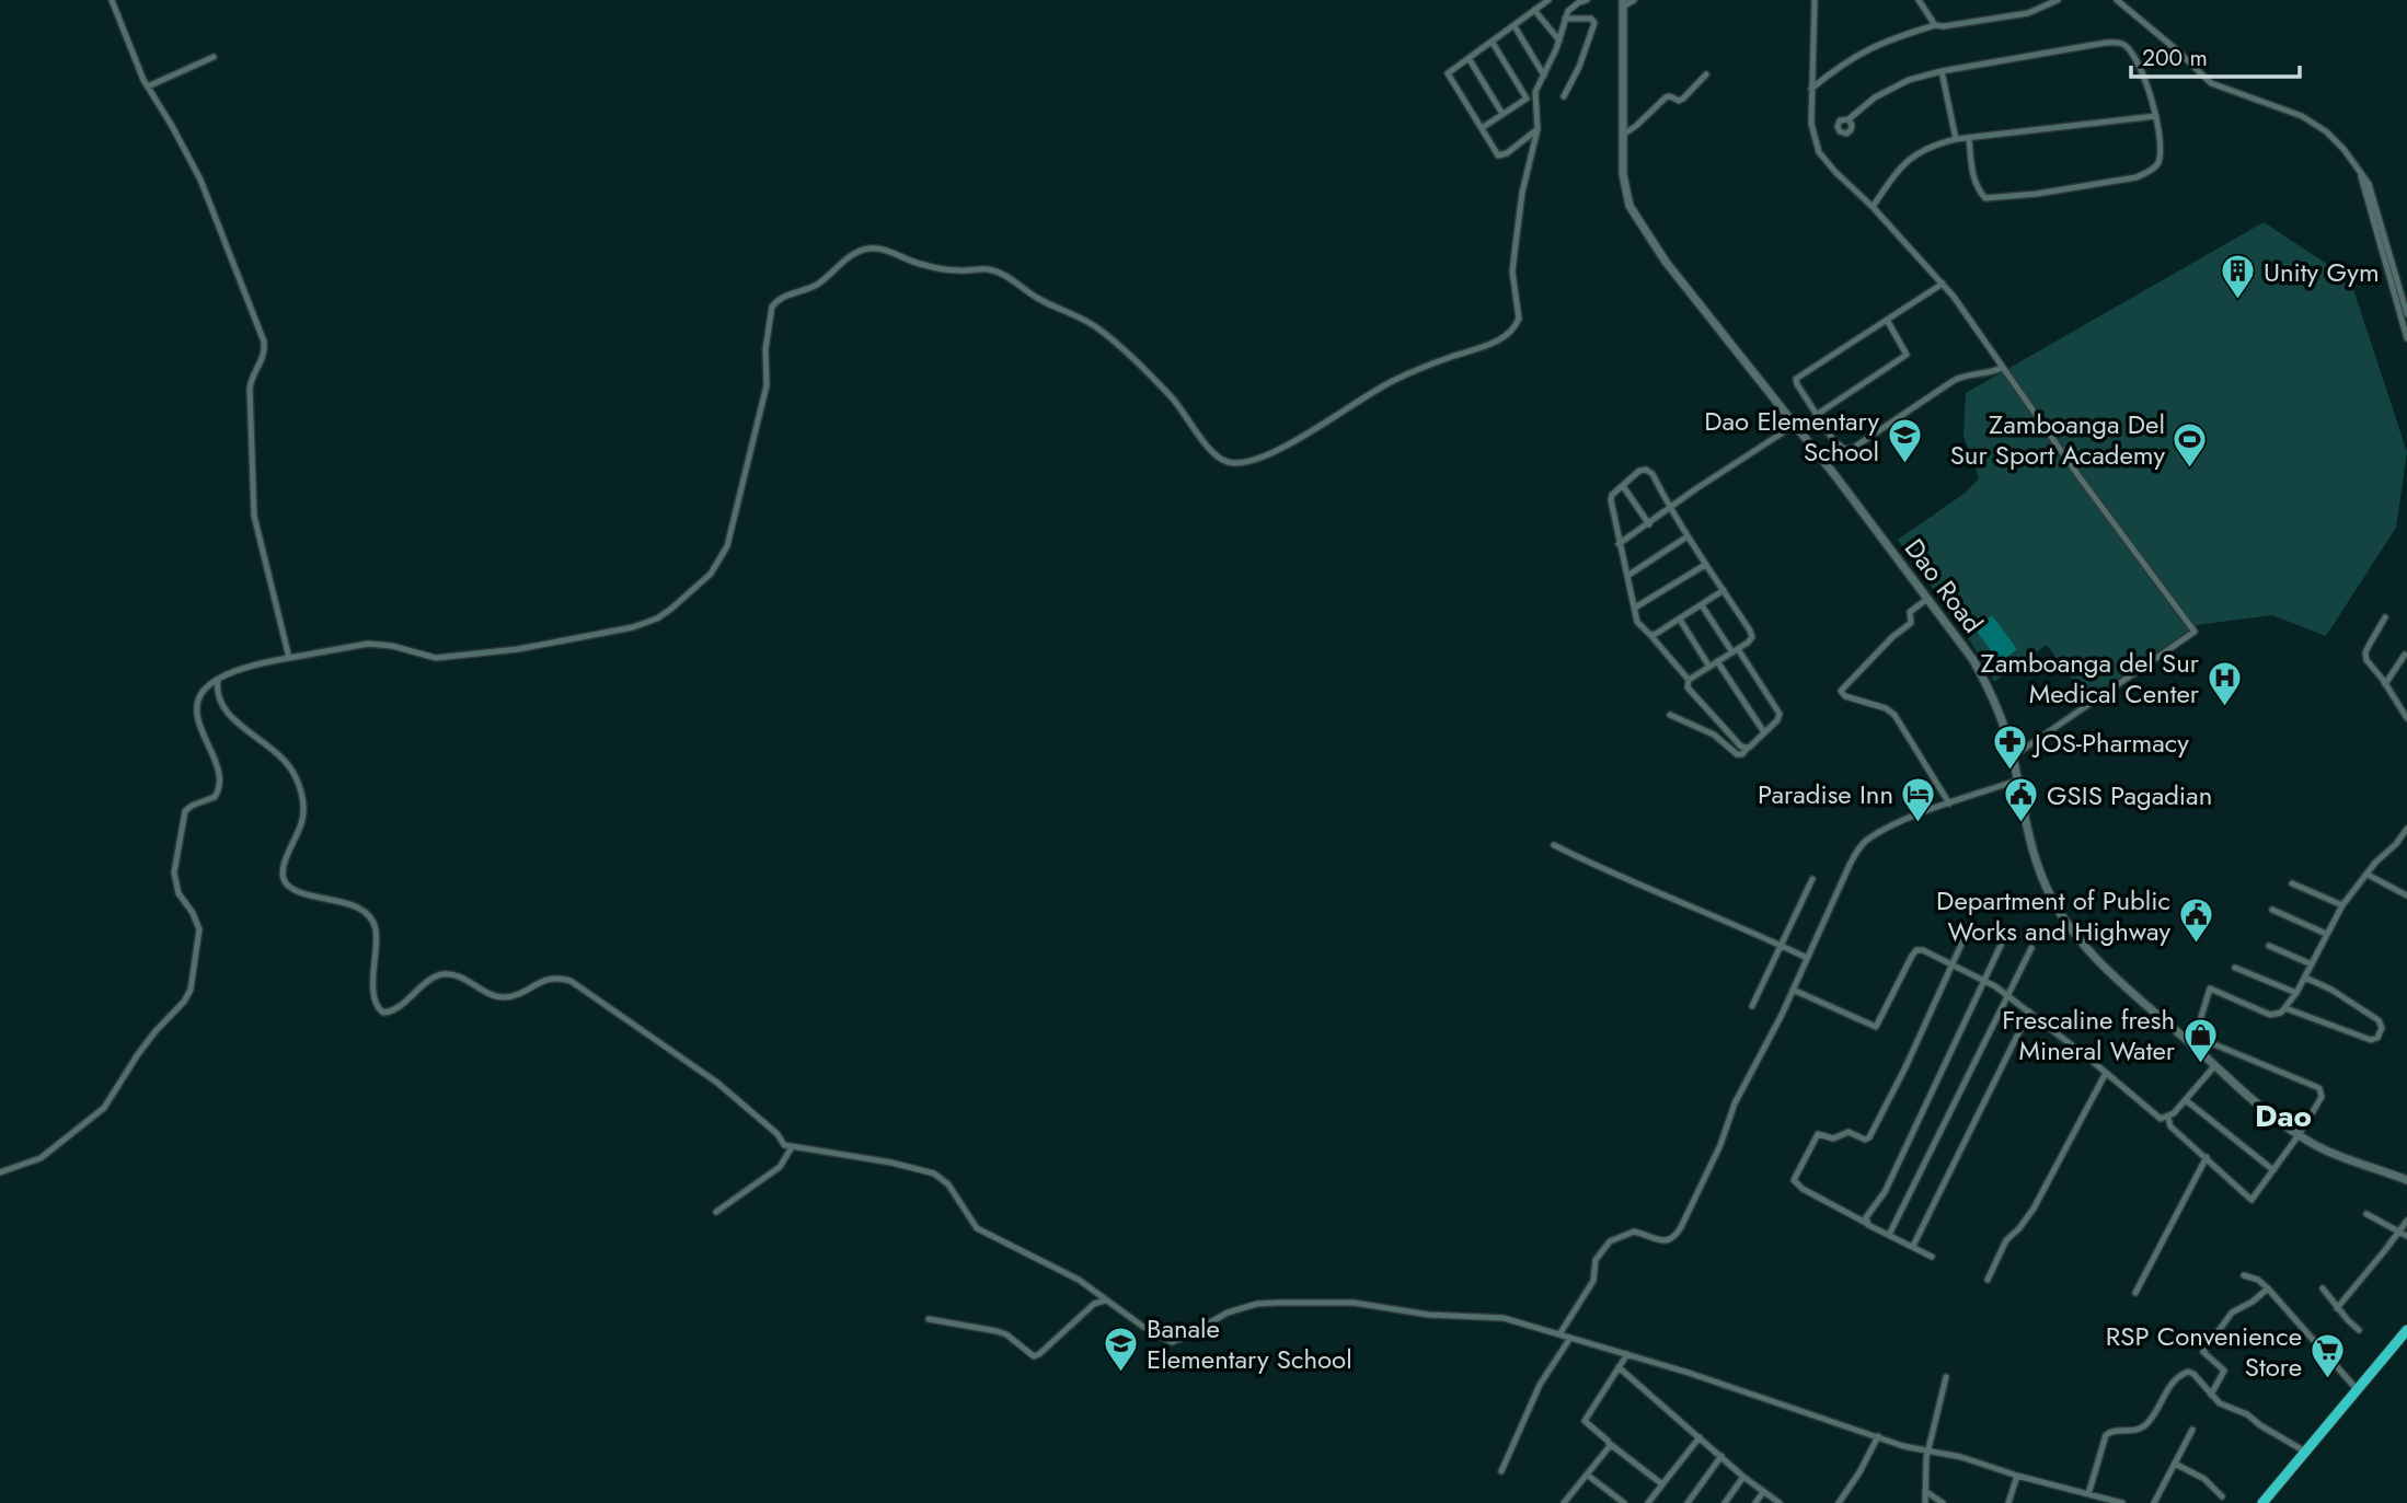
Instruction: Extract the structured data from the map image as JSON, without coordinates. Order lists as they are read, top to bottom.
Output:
{
  "streets": {
    "street": ["Dao Road"]
  },
  "districts": ["Dao"],
  "places": {
    "building": ["Unity Gym"],
    "school or university": ["Dao Elementary School", "Banale Elementary School"],
    "sports": ["Zamboanga Del Sur Sport Academy"],
    "hospital": ["Zamboanga del Sur Medical Center"],
    "pharmacy": ["JOS-Pharmacy"],
    "hotel": ["Paradise Inn"],
    "public building": ["GSIS Pagadian", "Department of Public Works and Highway"],
    "shop": ["Frescaline fresh Mineral Water"],
    "supermarket": ["RSP Convenience Store"]
  },
  "scale_bar": "200 m"
}
